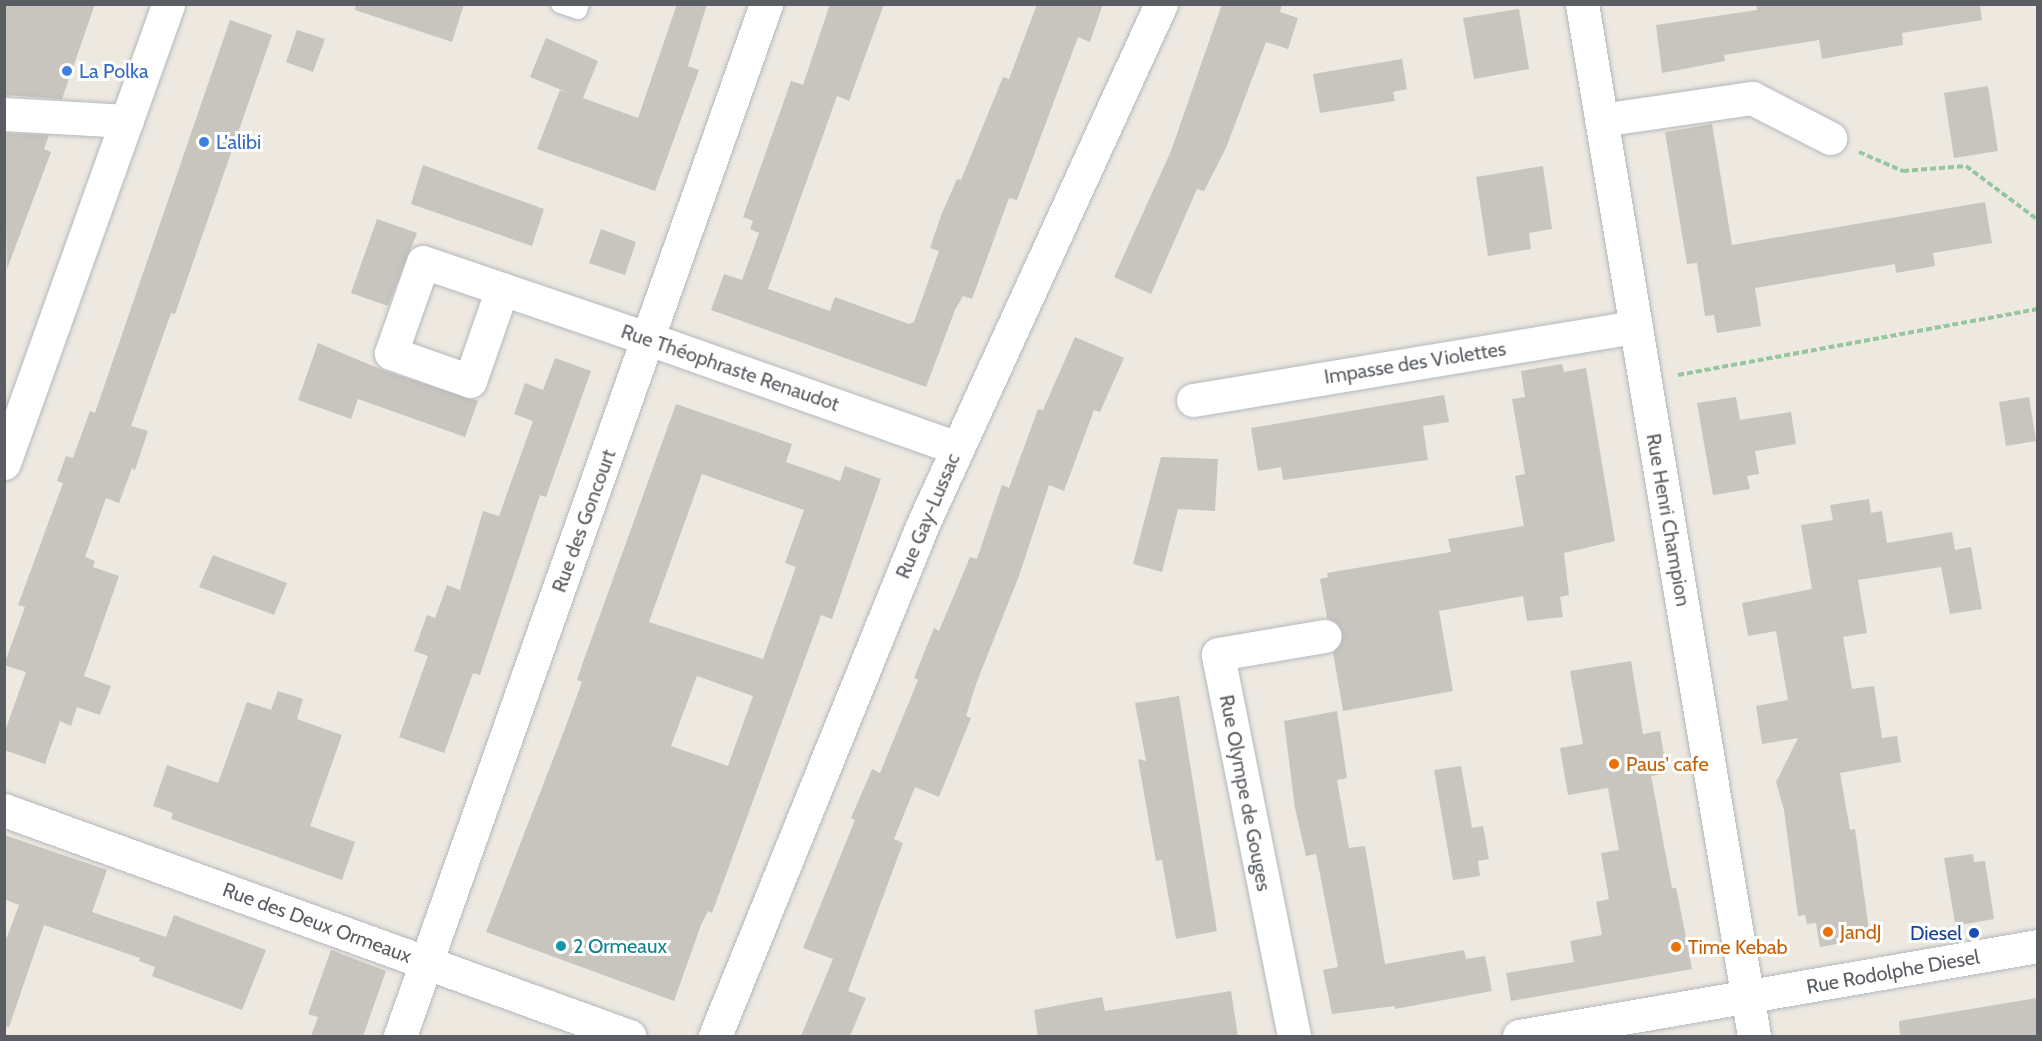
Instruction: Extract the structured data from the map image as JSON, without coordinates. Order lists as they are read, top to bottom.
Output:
{
  "streets": {
    "street": [
      "Impasse des Violettes",
      "Rue Théophraste Renaudot",
      "Rue Gay-Lussac",
      "Rue Henri Champion",
      "Rue des Goncourt",
      "Rue Olympe de Gouges",
      "Rue des Deux Ormeaux",
      "Rue Rodolphe Diesel"
    ]
  },
  "crossings": [
    ["Impasse des Violettes", "Rue Henri Champion"],
    ["Rue Théophraste Renaudot", "Rue Gay-Lussac"],
    ["Rue Théophraste Renaudot", "Rue des Goncourt"],
    ["Rue Henri Champion", "Rue Rodolphe Diesel"],
    ["Rue des Goncourt", "Rue des Deux Ormeaux"]
  ],
  "places": [
    "La Polka",
    "L'alibi",
    "Paus' cafe",
    "JandJ",
    "Diesel",
    "2 Ormeaux",
    "Time Kebab"
  ]
}
